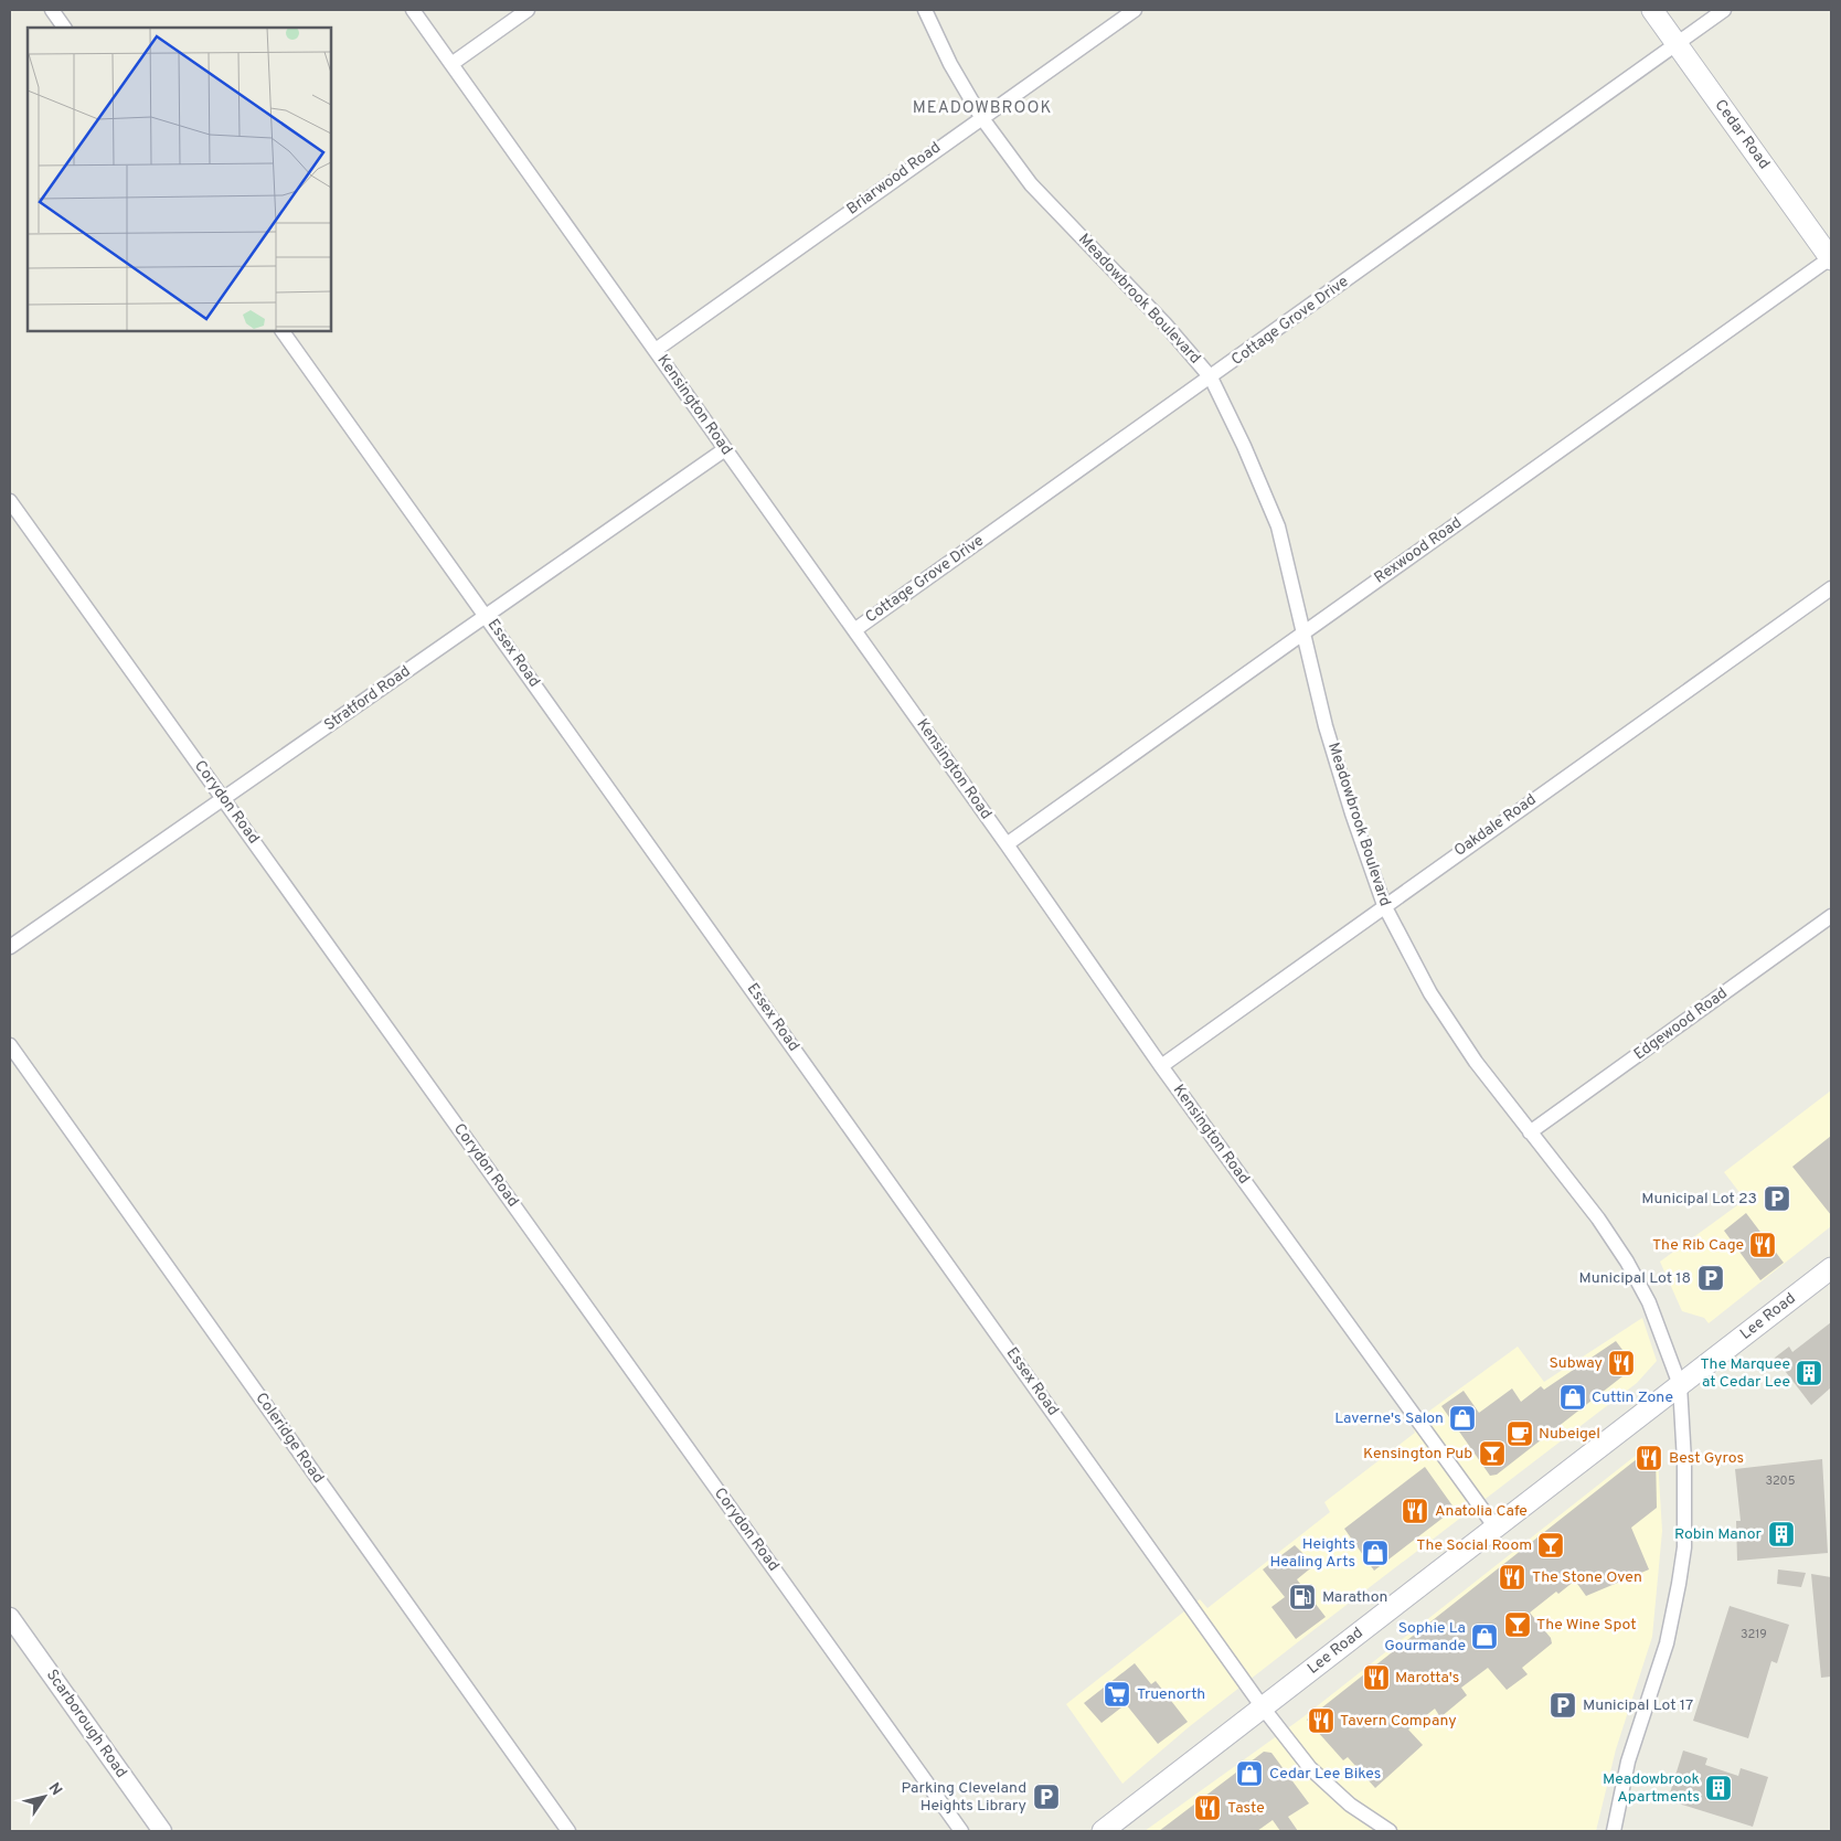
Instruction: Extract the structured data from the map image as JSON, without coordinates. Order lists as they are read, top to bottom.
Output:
{
  "streets": {
    "main road": ["Cedar Road", "Lee Road"],
    "street": [
      "Briarwood Road",
      "Meadowbrook Boulevard",
      "Cottage Grove Drive",
      "Kensington Road",
      "Rexwood Road",
      "Essex Road",
      "Stratford Road",
      "Corydon Road",
      "Oakdale Road",
      "Edgewood Road",
      "Coleridge Road",
      "Scarborough Road"
    ]
  },
  "crossings": [
    ["Cedar Road", "Cottage Grove Drive"],
    ["Cedar Road", "Rexwood Road"],
    ["Briarwood Road", "Meadowbrook Boulevard"],
    ["Briarwood Road", "Kensington Road"],
    ["Meadowbrook Boulevard", "Cottage Grove Drive"],
    ["Meadowbrook Boulevard", "Rexwood Road"],
    ["Meadowbrook Boulevard", "Oakdale Road"],
    ["Meadowbrook Boulevard", "Edgewood Road"],
    ["Meadowbrook Boulevard", "Lee Road"],
    ["Cottage Grove Drive", "Kensington Road"],
    ["Kensington Road", "Rexwood Road"],
    ["Kensington Road", "Stratford Road"],
    ["Kensington Road", "Oakdale Road"],
    ["Kensington Road", "Lee Road"],
    ["Essex Road", "Stratford Road"],
    ["Essex Road", "Lee Road"],
    ["Stratford Road", "Corydon Road"]
  ],
  "districts": ["MEADOWBROOK"],
  "places": {
    "parking": [
      "Municipal Lot 23",
      "Municipal Lot 18",
      "Municipal Lot 17",
      "Parking Cleveland Heights Library"
    ],
    "restaurant": [
      "The Rib Cage",
      "Subway",
      "Best Gyros",
      "Anatolia Cafe",
      "The Stone Oven",
      "Marotta's",
      "Tavern Company",
      "Taste"
    ],
    "building": ["The Marquee at Cedar Lee", "Robin Manor", "Meadowbrook Apartments"],
    "shop": [
      "Cuttin Zone",
      "Laverne's Salon",
      "Heights Healing Arts",
      "Sophie La Gourmande",
      "Cedar Lee Bikes"
    ],
    "cafe": ["Nubeigel"],
    "bar": ["Kensington Pub", "The Social Room", "The Wine Spot"],
    "fuel station": ["Marathon"],
    "supermarket": ["Truenorth"]
  },
  "house_numbers": ["3205", "3219"],
  "north": "top right"
}
